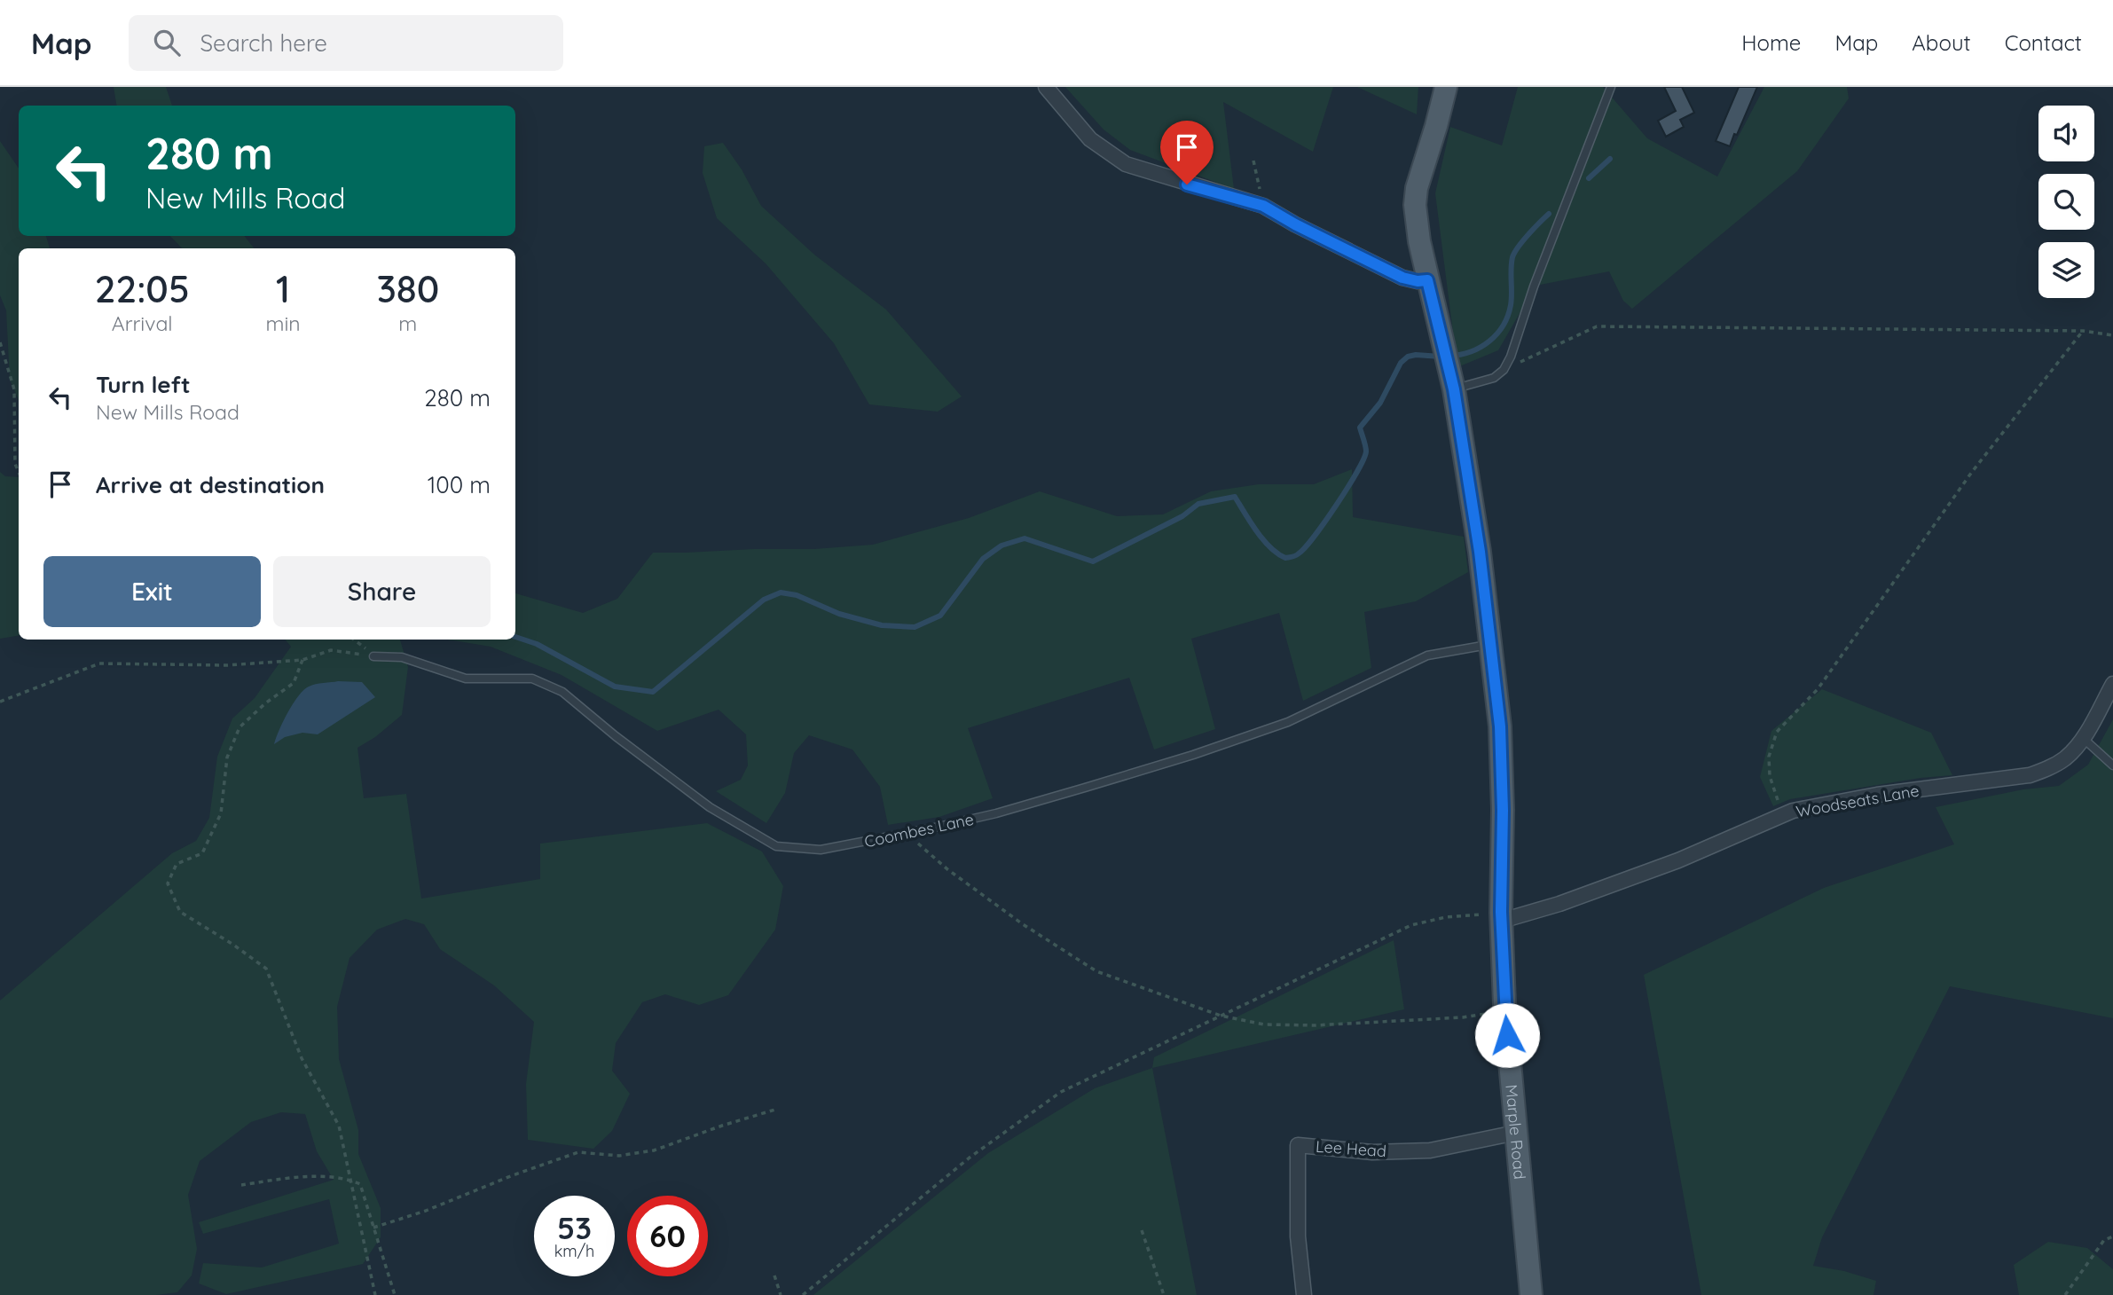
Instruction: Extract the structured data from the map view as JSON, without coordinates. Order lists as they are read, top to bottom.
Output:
{
  "streets": {
    "main road": ["Marple Road"],
    "street": ["Woodseats Lane", "Lee Head"],
    "lane": ["Coombes Lane"]
  },
  "crossings": [
    ["Woodseats Lane", "Marple Road"],
    ["Coombes Lane", "Marple Road"],
    ["Marple Road", "Lee Head"]
  ],
  "page": {
    "header": "Map",
    "search": "Search here",
    "nav": [
      "Home",
      "Map",
      "About",
      "Contact"
    ],
    "turn": ["280 m", "New Mills Road"],
    "eta": [
      "22:05",
      "Arrival",
      "1",
      "min",
      "380",
      "m"
    ],
    "list": [
      {
        "name": "Turn left",
        "note": "New Mills Road",
        "value": "280 m"
      },
      {
        "name": "Arrive at destination",
        "value": "100 m"
      }
    ],
    "buttons": ["Exit", "Share"],
    "speed": "53 km/h",
    "limit": "60"
  }
}
